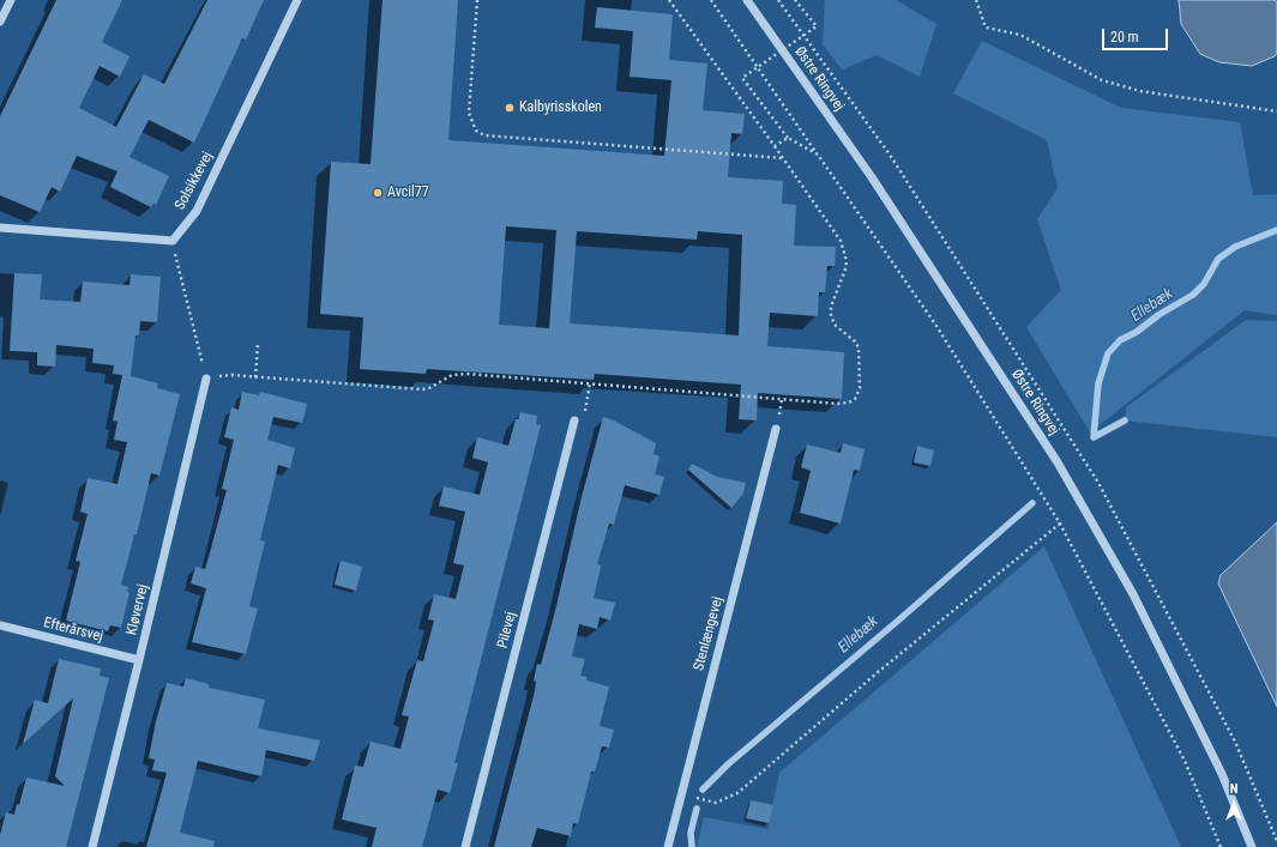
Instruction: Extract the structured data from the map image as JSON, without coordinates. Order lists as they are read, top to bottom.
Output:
{
  "streets": {
    "street": [
      "Østre Ringvej",
      "Solsikkevej",
      "Kløvervej",
      "Efterårsvej",
      "Pilevej",
      "Stenlængevej"
    ]
  },
  "crossings": [
    ["Kløvervej", "Efterårsvej"]
  ],
  "water": ["Ellebæk"],
  "places": ["Kalbyrisskolen", "Avcil77"],
  "scale_bar": "20 m",
  "north": "top"
}
